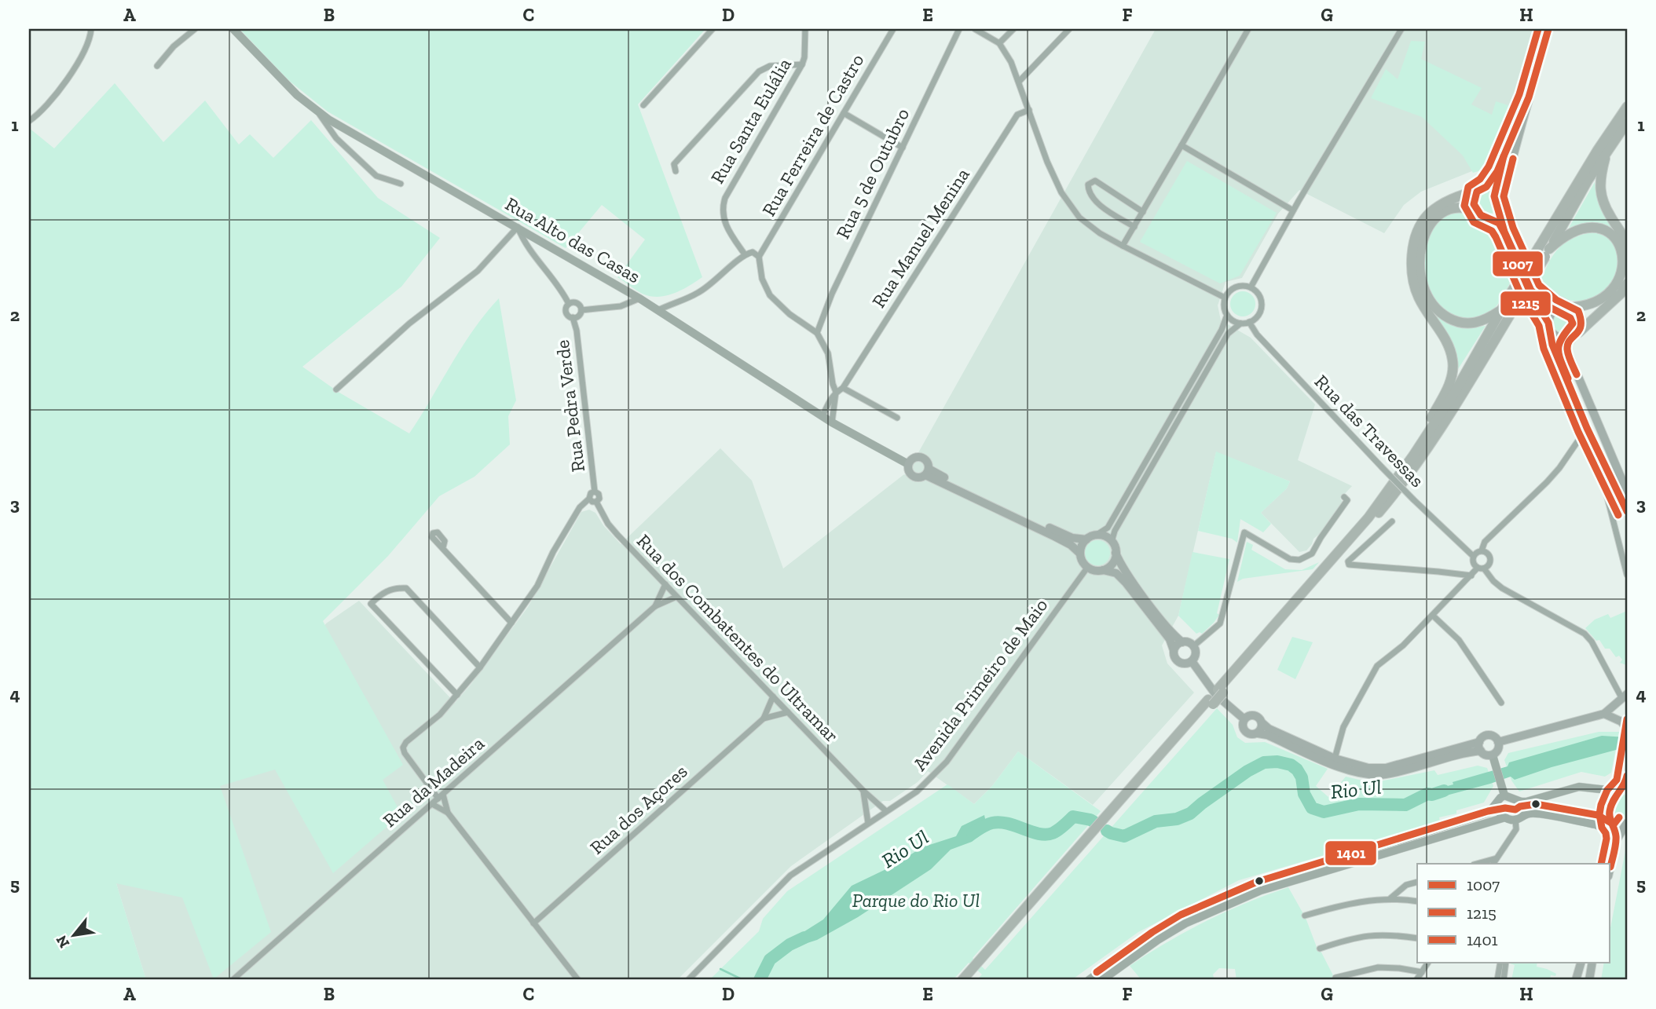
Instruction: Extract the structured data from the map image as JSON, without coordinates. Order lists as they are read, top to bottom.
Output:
{
  "streets": {
    "main road": ["Rua Alto das Casas"],
    "street": [
      "Rua Santa Eulália",
      "Rua Ferreira de Castro",
      "Rua 5 de Outubro",
      "Rua Manuel Menina",
      "Rua Pedra Verde",
      "Rua das Travessas",
      "Rua dos Combatentes do Ultramar",
      "Avenida Primeiro de Maio",
      "Rua da Madeira",
      "Rua dos Açores"
    ]
  },
  "crossings": [
    ["Rua Pedra Verde", "Rua dos Combatentes do Ultramar"],
    ["Rua dos Combatentes do Ultramar", "Avenida Primeiro de Maio"],
    ["Rua dos Combatentes do Ultramar", "Rua da Madeira"],
    ["Rua dos Combatentes do Ultramar", "Rua dos Açores"]
  ],
  "water": ["Rio Ul"],
  "parks": ["Parque do Rio Ul"],
  "lines": ["transit line 1007", "transit line 1215", "transit line 1401"],
  "legend": ["1007", "1215", "1401"],
  "north": "bottom left",
  "grid": {
    "columns": [
      "A",
      "B",
      "C",
      "D",
      "E",
      "F",
      "G",
      "H"
    ],
    "rows": [
      "1",
      "2",
      "3",
      "4",
      "5"
    ]
  }
}
